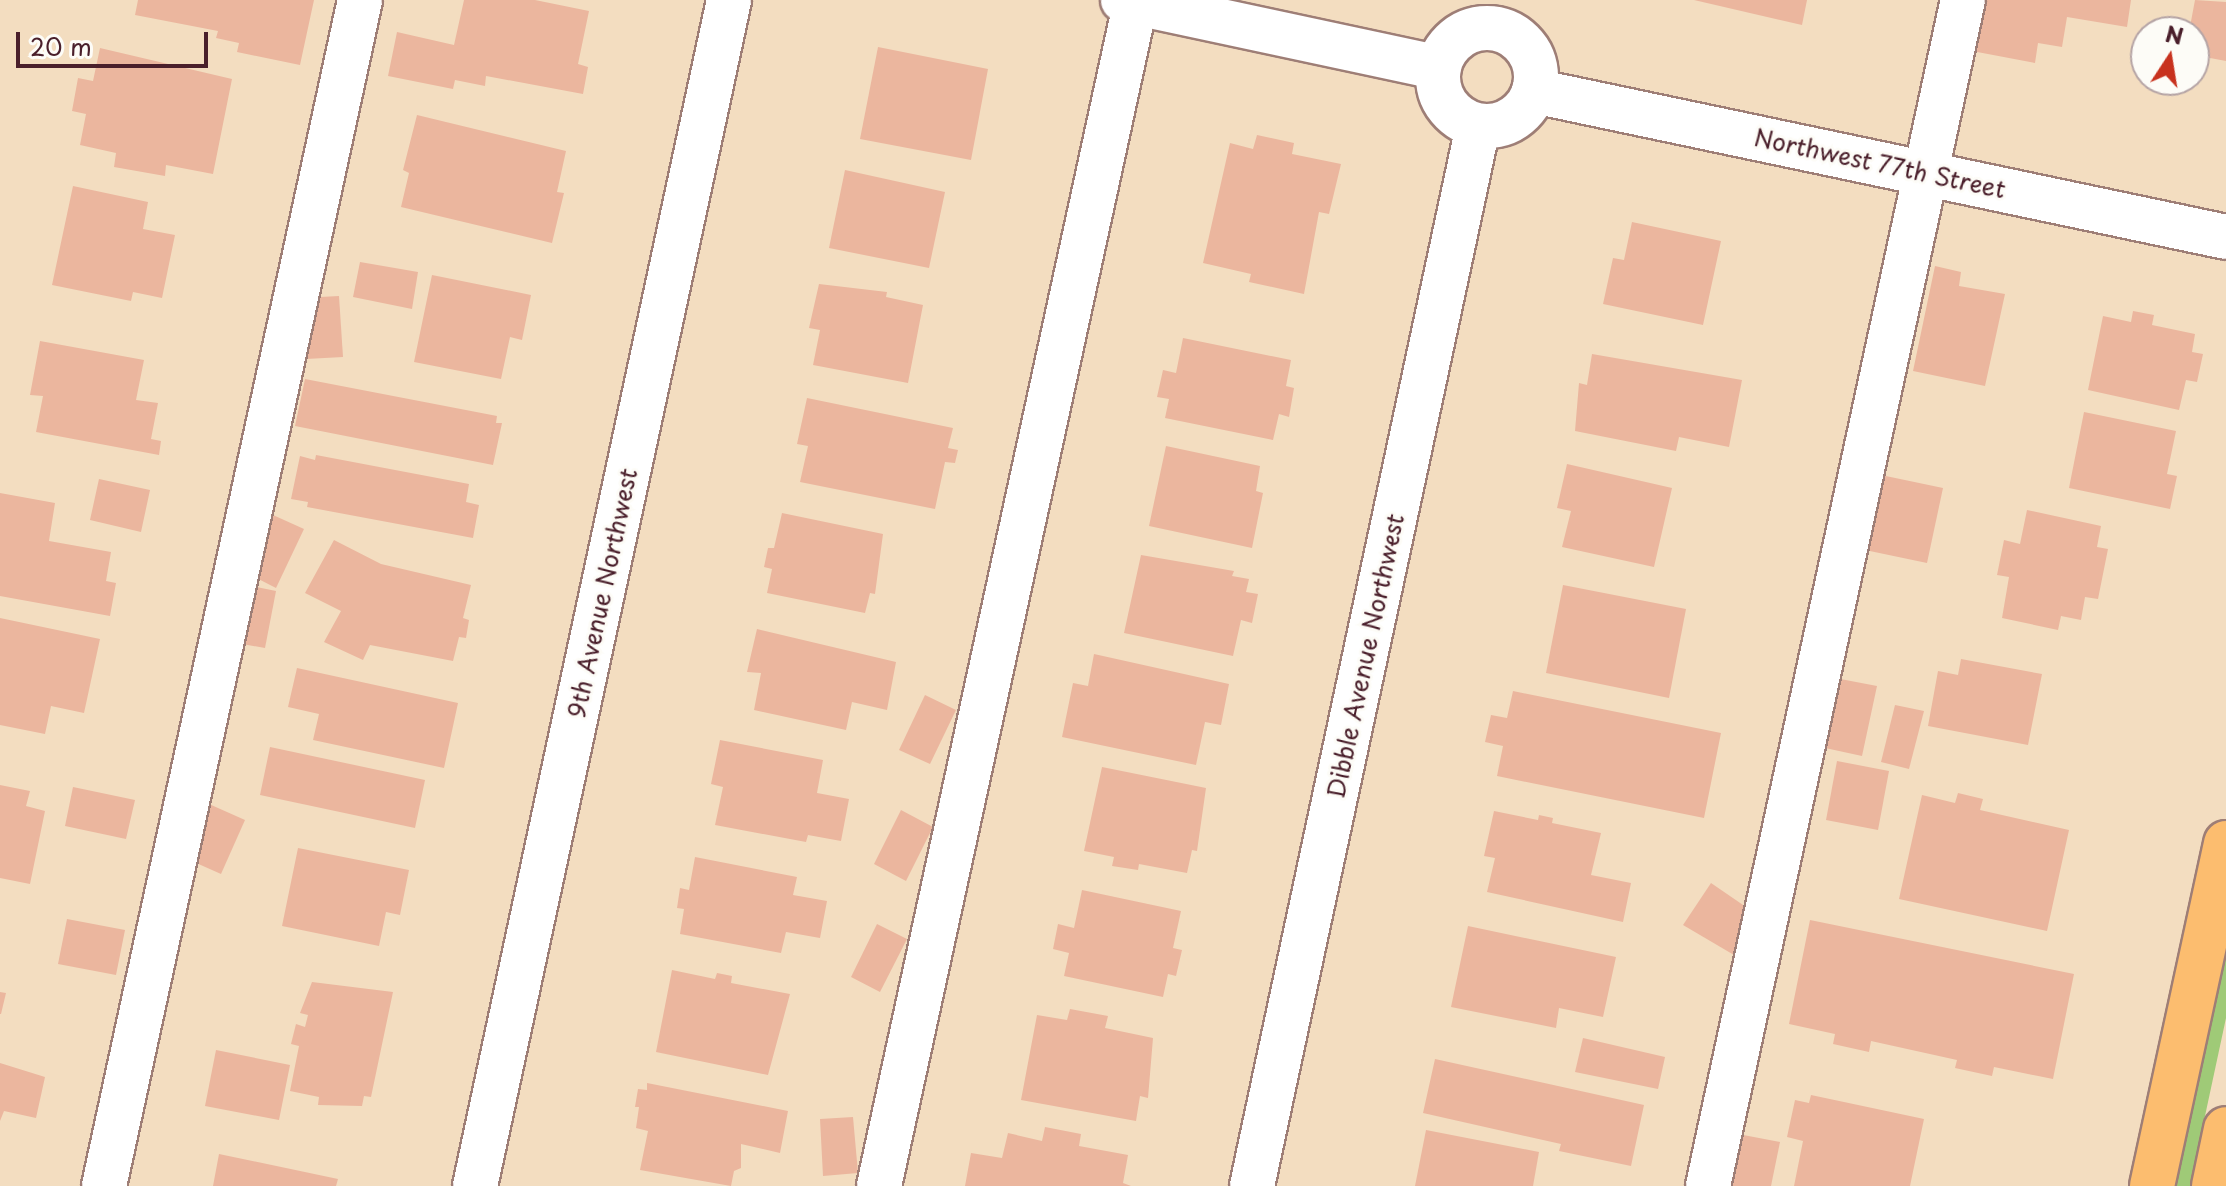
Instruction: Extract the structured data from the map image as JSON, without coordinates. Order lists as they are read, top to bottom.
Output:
{
  "streets": {
    "street": ["Northwest 77th Street", "9th Avenue Northwest", "Dibble Avenue Northwest"]
  },
  "crossings": [
    ["Northwest 77th Street", "Dibble Avenue Northwest"]
  ],
  "scale_bar": "20 m",
  "north": "top"
}
